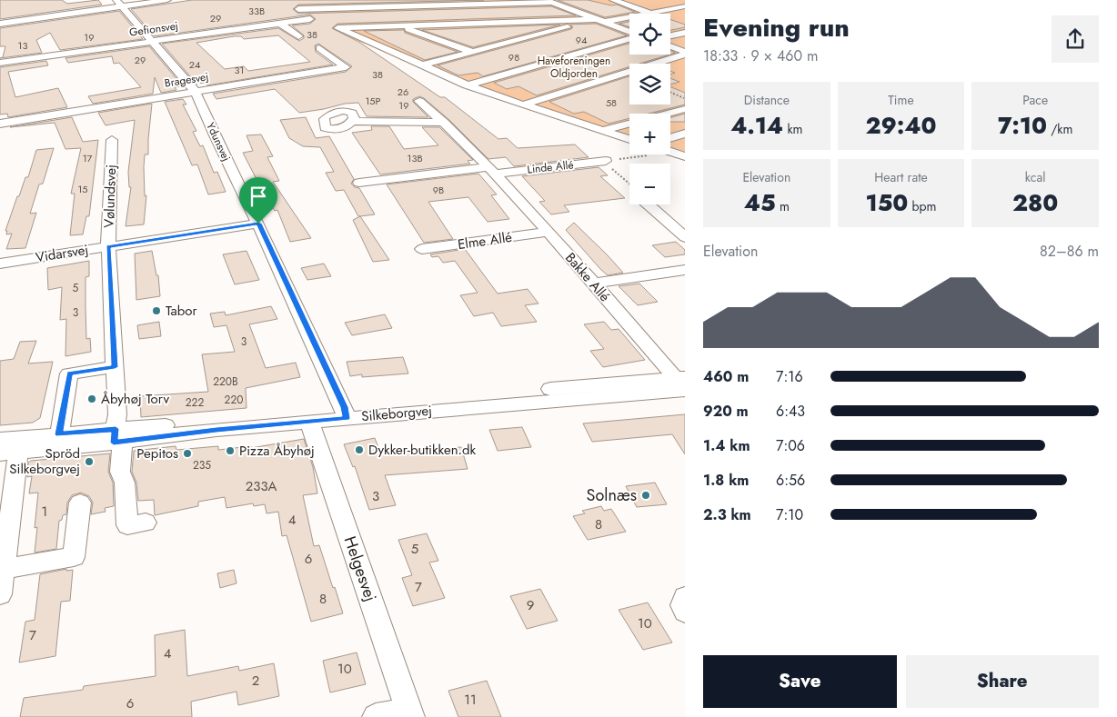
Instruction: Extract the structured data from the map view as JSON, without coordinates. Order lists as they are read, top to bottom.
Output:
{
  "streets": {
    "street": [
      "Gefionsvej",
      "Bragesvej",
      "Ydunsvej",
      "Linde Allé",
      "Vølundsvej",
      "Elme Allé",
      "Vidarsvej",
      "Bakke Allé",
      "Silkeborgvej",
      "Helgesvej"
    ]
  },
  "crossings": [
    ["Gefionsvej", "Ydunsvej"],
    ["Bragesvej", "Ydunsvej"],
    ["Ydunsvej", "Vidarsvej"],
    ["Ydunsvej", "Silkeborgvej"],
    ["Linde Allé", "Bakke Allé"],
    ["Vølundsvej", "Vidarsvej"],
    ["Vølundsvej", "Silkeborgvej"],
    ["Elme Allé", "Bakke Allé"],
    ["Bakke Allé", "Silkeborgvej"],
    ["Silkeborgvej", "Helgesvej"]
  ],
  "parks": ["Haveforeningen Oldjorden"],
  "places": [
    "Tabor",
    "Åbyhøj Torv",
    "Dykker-butikken.dk",
    "Pizza Åbyhøj",
    "Pepitos",
    "Spröd Silkeborgvej",
    "Solnæs"
  ],
  "house_numbers": [
    "33B",
    "29",
    "38",
    "19",
    "94",
    "13",
    "98",
    "29",
    "24",
    "31",
    "38",
    "26",
    "15P",
    "58",
    "19",
    "17",
    "13B",
    "15",
    "9B",
    "5",
    "3",
    "3",
    "220B",
    "220",
    "222",
    "235",
    "233A",
    "3",
    "1",
    "4",
    "8",
    "5",
    "6",
    "7",
    "8",
    "9",
    "10",
    "7",
    "4",
    "10",
    "2",
    "11",
    "6"
  ],
  "page": {
    "heading": ["Evening run", "18:33 · 9 × 460 m"],
    "map_buttons": ["+", "−"],
    "stats": [
      ["Distance", "4.14 km"],
      ["Time", "29:40"],
      ["Pace", "7:10 /km"],
      ["Elevation", "45 m"],
      ["Heart rate", "150 bpm"],
      ["kcal", "280"]
    ],
    "chart": ["Elevation", "82–86 m"],
    "list": [
      {
        "name": "460 m",
        "note": "7:16"
      },
      {
        "name": "920 m",
        "note": "6:43"
      },
      {
        "name": "1.4 km",
        "note": "7:06"
      },
      {
        "name": "1.8 km",
        "note": "6:56"
      },
      {
        "name": "2.3 km",
        "note": "7:10"
      }
    ],
    "buttons": ["Save", "Share"]
  }
}
